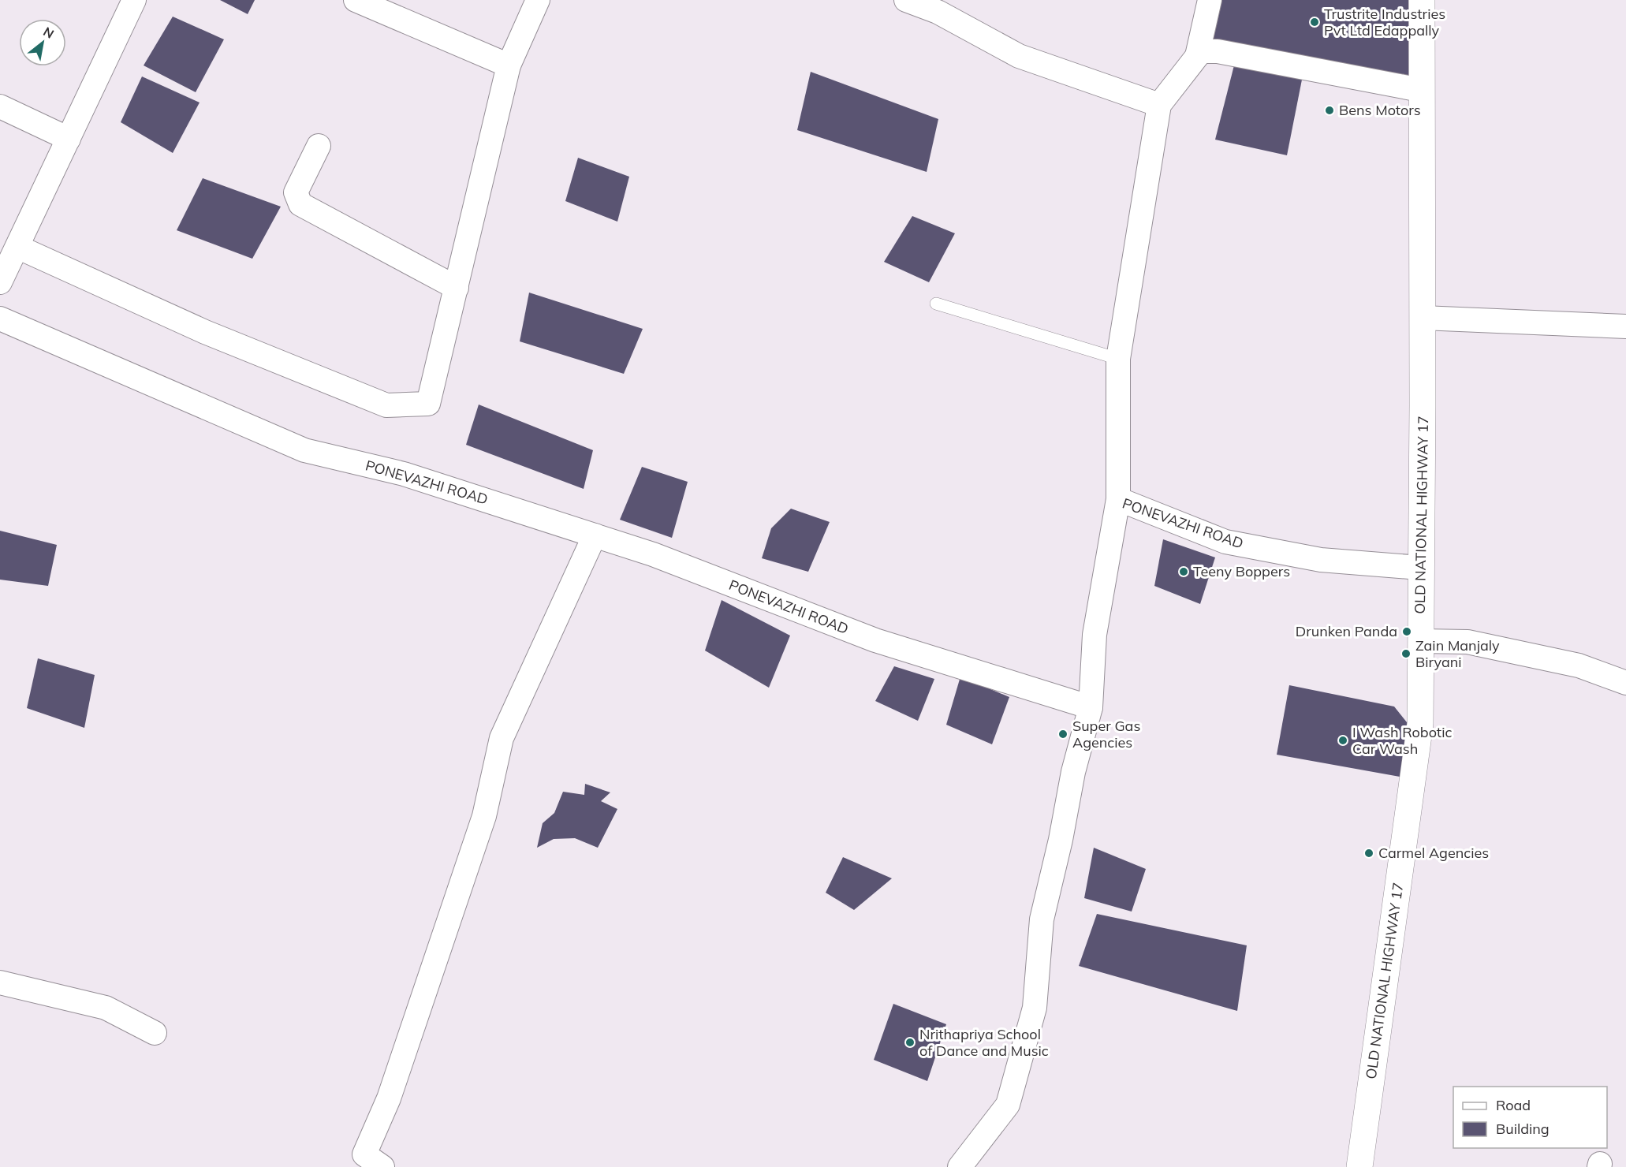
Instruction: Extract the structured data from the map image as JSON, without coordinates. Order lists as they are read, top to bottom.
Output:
{
  "streets": {
    "street": ["PONEVAZHI ROAD", "OLD NATIONAL HIGHWAY 17"]
  },
  "crossings": [
    ["PONEVAZHI ROAD", "OLD NATIONAL HIGHWAY 17"]
  ],
  "places": [
    "Trustrite Industries Pvt Ltd Edappally",
    "Bens Motors",
    "Teeny Boppers",
    "Drunken Panda",
    "Zain Manjaly Biryani",
    "Super Gas Agencies",
    "I Wash Robotic Car Wash",
    "Carmel Agencies",
    "Nrithapriya School of Dance and Music"
  ],
  "legend": ["Road", "Building"],
  "north": "top right"
}
